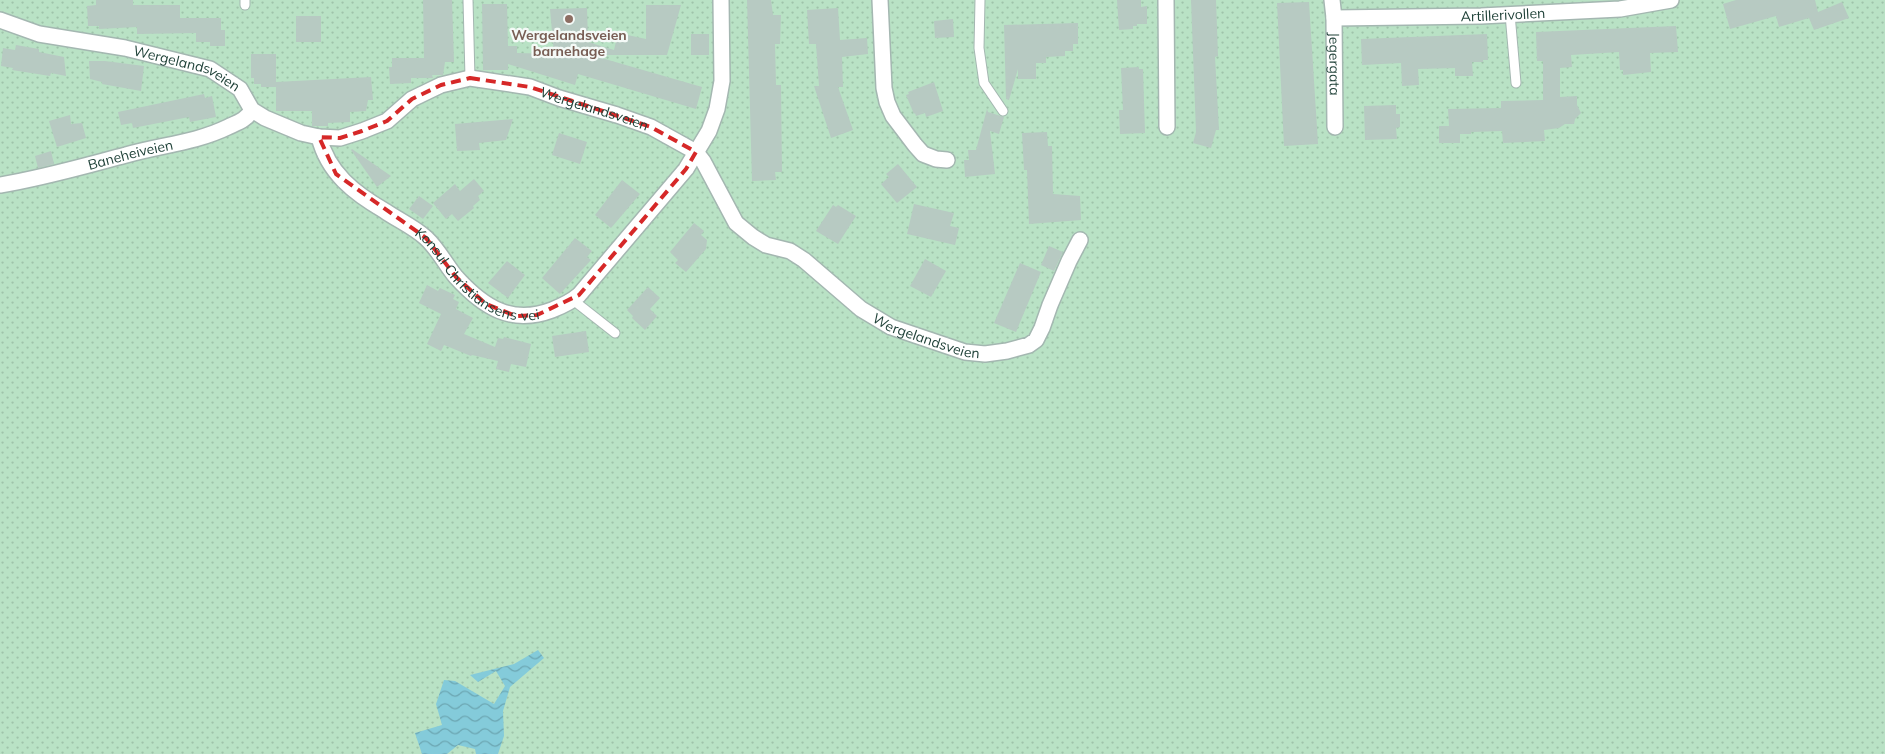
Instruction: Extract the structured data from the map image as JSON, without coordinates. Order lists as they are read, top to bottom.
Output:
{
  "streets": {
    "street": [
      "Artillerivollen",
      "Jegergata",
      "Wergelandsveien",
      "Baneheiveien",
      "Konsul Christiansens vei"
    ]
  },
  "crossings": [
    ["Artillerivollen", "Jegergata"],
    ["Wergelandsveien", "Baneheiveien"],
    ["Wergelandsveien", "Konsul Christiansens vei"]
  ],
  "places": ["Wergelandsveien barnehage"]
}
